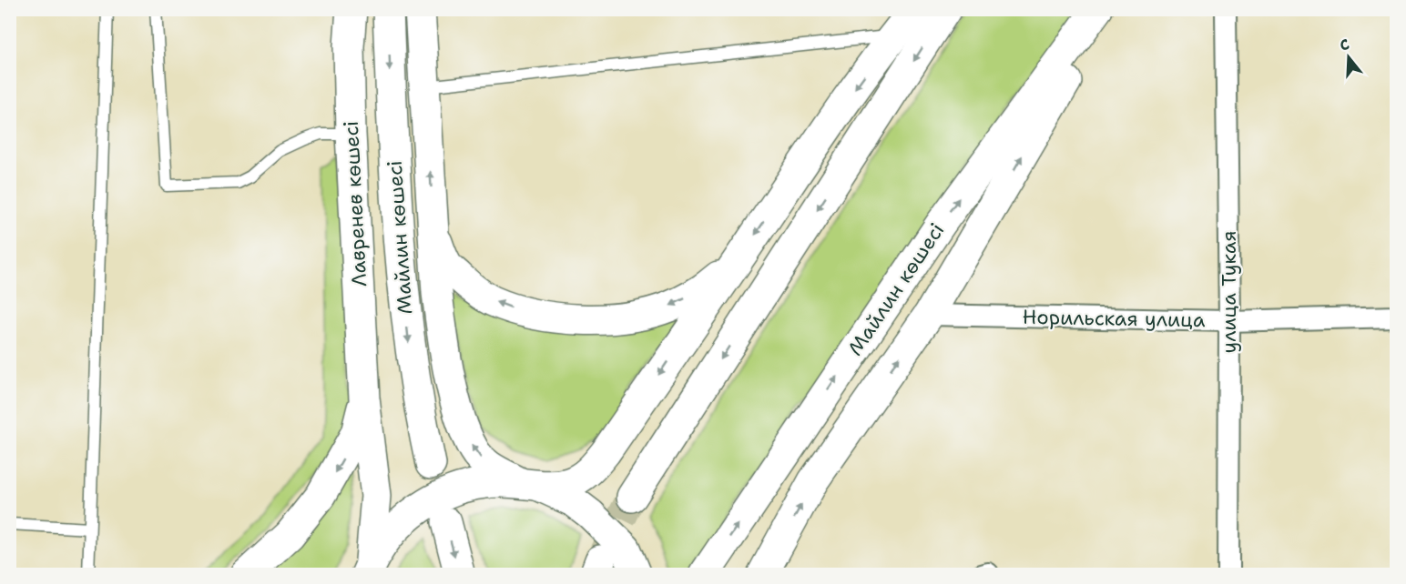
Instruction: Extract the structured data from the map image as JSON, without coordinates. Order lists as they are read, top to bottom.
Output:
{
  "streets": {
    "main road": ["Лавренев көшесі", "Майлин көшесі"],
    "street": ["улица Тукая", "Норильская улица"]
  },
  "crossings": [
    ["улица Тукая", "Норильская улица"]
  ],
  "north": "top"
}
